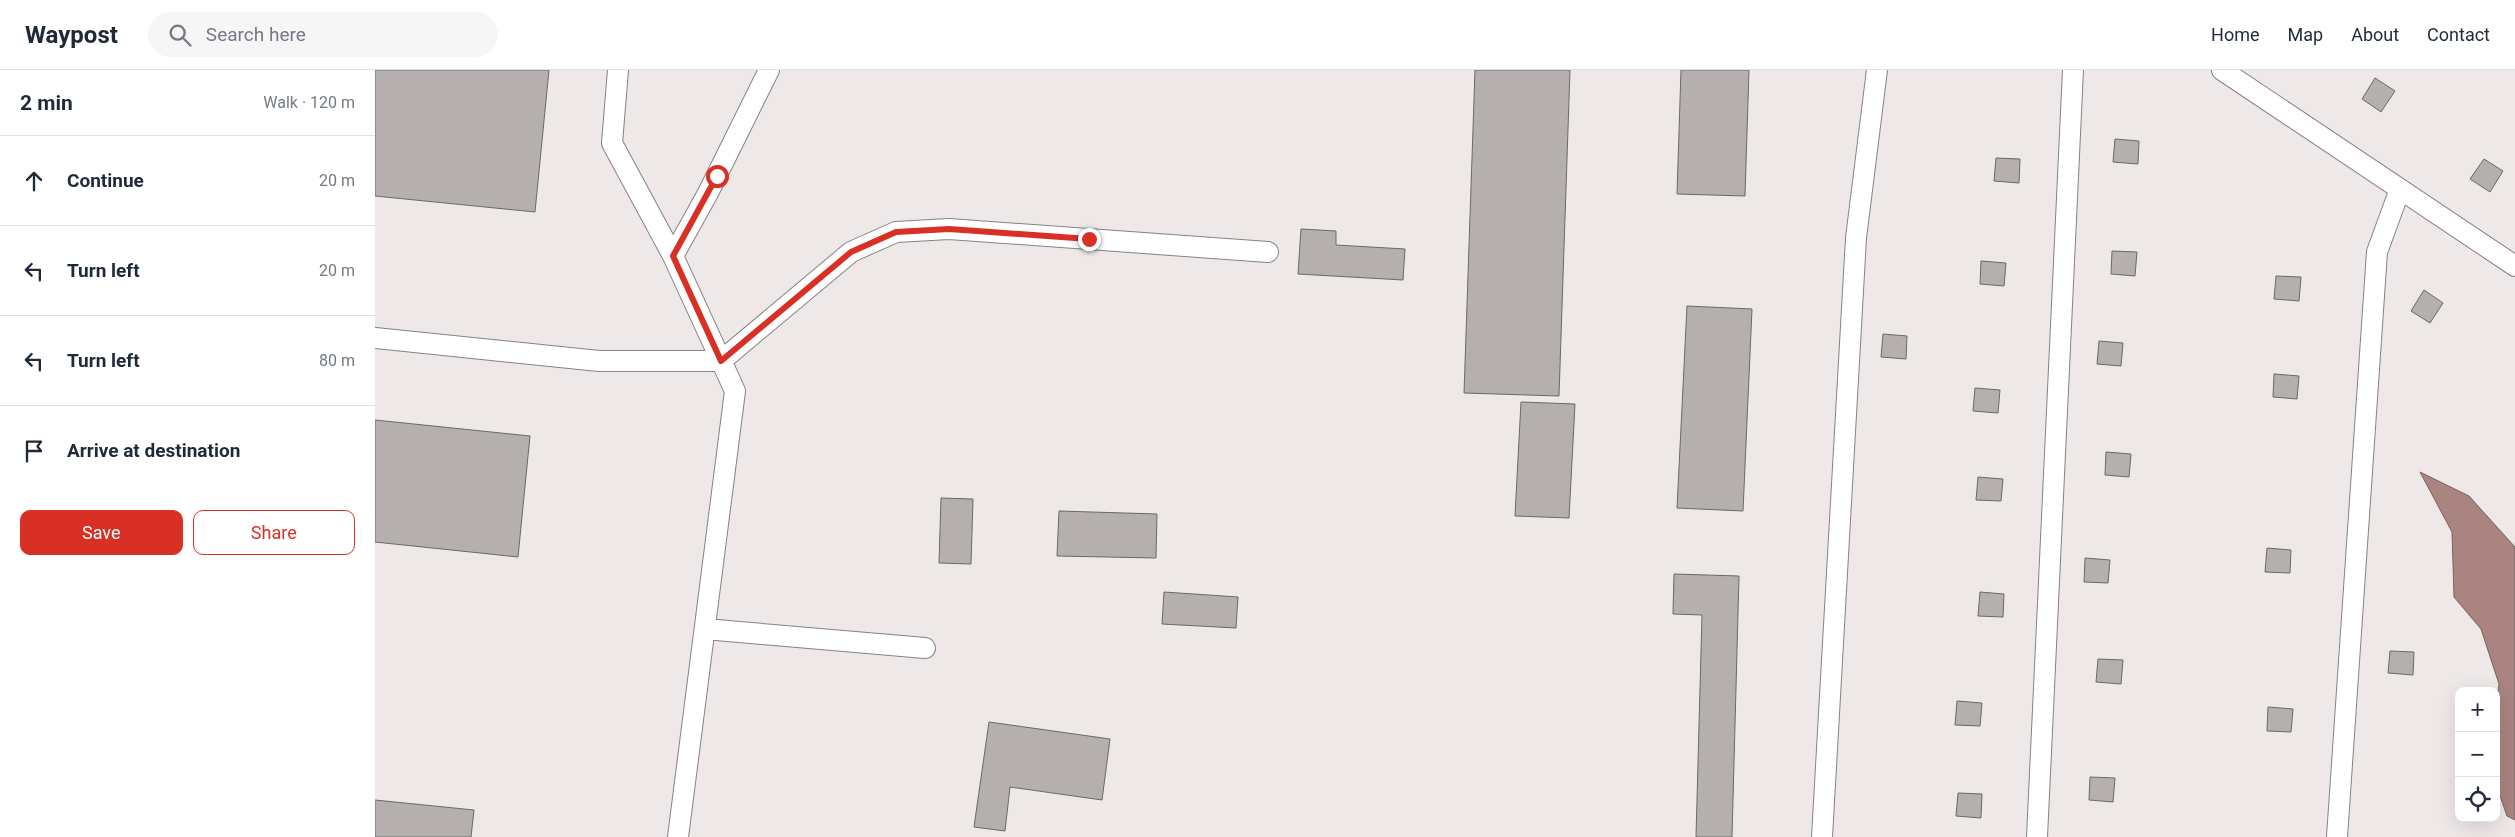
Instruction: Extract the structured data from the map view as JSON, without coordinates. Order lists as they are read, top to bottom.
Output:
{
  "page": {
    "header": "Waypost",
    "search": "Search here",
    "nav": [
      "Home",
      "Map",
      "About",
      "Contact"
    ],
    "heading": ["2 min", "Walk · 120 m"],
    "list": [
      ["Continue", "20 m"],
      ["Turn left", "20 m"],
      ["Turn left", "80 m"],
      "Arrive at destination"
    ],
    "buttons": ["Save", "Share"],
    "map_buttons": ["+", "−"]
  }
}
